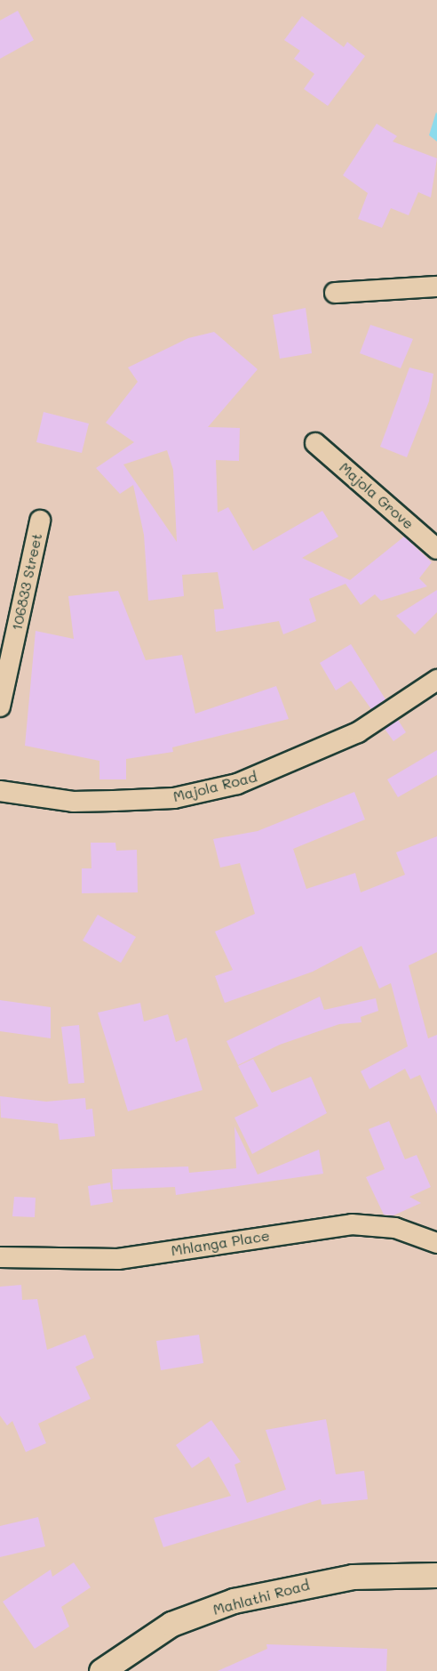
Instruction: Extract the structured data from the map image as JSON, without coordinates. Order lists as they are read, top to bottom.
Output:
{
  "streets": {
    "street": [
      "Majola Grove",
      "106833 Street",
      "Majola Road",
      "Mhlanga Place",
      "Mahlathi Road"
    ]
  }
}
